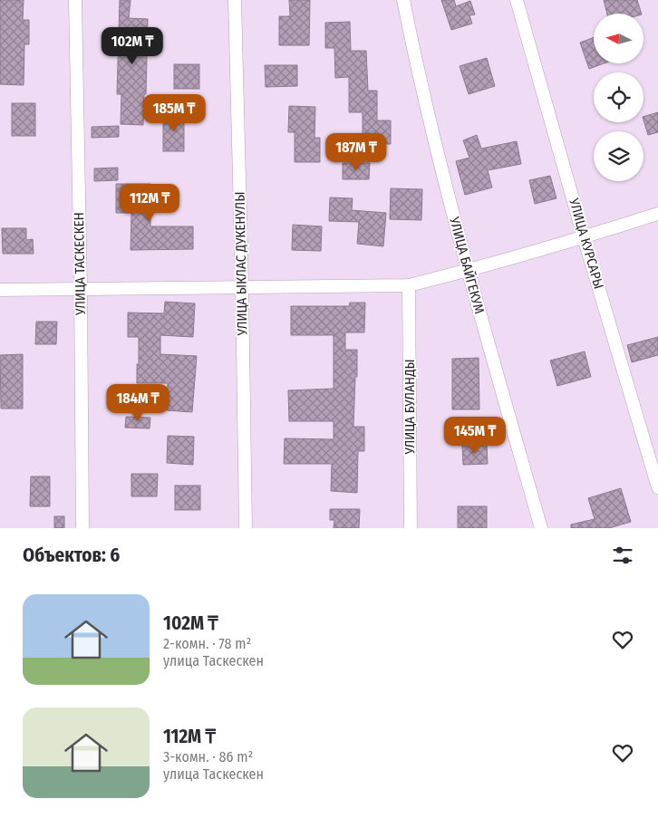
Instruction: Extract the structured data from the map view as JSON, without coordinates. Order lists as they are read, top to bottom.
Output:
{
  "streets": {
    "street": [
      "УЛИЦА КУРСАРЫ",
      "УЛИЦА ТАСКЕСКЕН",
      "УЛИЦА ЫКЛАС ДУКЕНУЛЫ",
      "УЛИЦА БАЙГЕКУМ",
      "УЛИЦА БУЛАНДЫ"
    ]
  },
  "north": "left",
  "page": {
    "price": [
      "102M ₸",
      "185M ₸",
      "187M ₸",
      "112M ₸",
      "184M ₸",
      "145M ₸"
    ],
    "heading": "Объектов: 6",
    "list": [
      {
        "name": "102M ₸",
        "note": "2-комн. · 78 m² · улица Таскескен"
      },
      {
        "name": "112M ₸",
        "note": "3-комн. · 86 m² · улица Таскескен"
      }
    ]
  }
}
